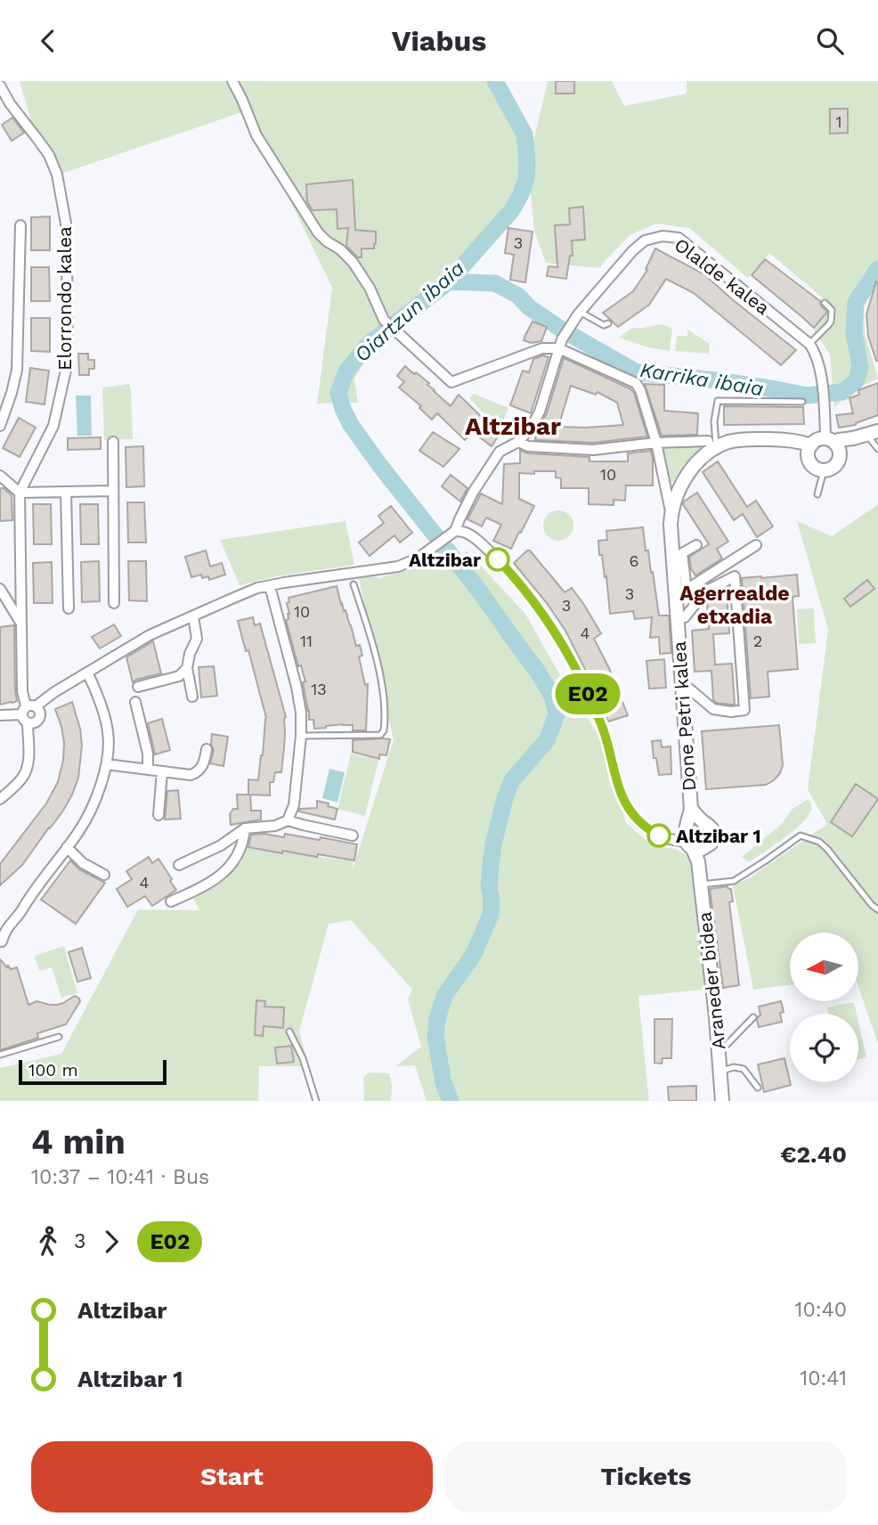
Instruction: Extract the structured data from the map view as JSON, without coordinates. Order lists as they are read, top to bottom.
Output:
{
  "streets": {
    "street": [
      "Olalde kalea",
      "Elorrondo kalea",
      "Done Petri kalea",
      "Araneder bidea"
    ]
  },
  "crossings": [
    ["Olalde kalea", "Done Petri kalea"],
    ["Done Petri kalea", "Araneder bidea"]
  ],
  "districts": ["Altzibar", "Agerrealde etxadia"],
  "water": ["Oiartzun ibaia", "Karrika ibaia"],
  "places": ["Altzibar", "Altzibar 1"],
  "lines": ["bus line E02"],
  "house_numbers": [
    "1",
    "3",
    "10",
    "6",
    "3",
    "3",
    "10",
    "4",
    "11",
    "2",
    "13",
    "4"
  ],
  "scale_bar": "100 m",
  "north": "left",
  "page": {
    "header": "Viabus",
    "on_map": "E02",
    "scale": "100 m",
    "heading": ["4 min", "10:37 – 10:41 · Bus", "€2.40"],
    "legs": ["3", "E02"],
    "list": [
      {
        "name": "Altzibar",
        "value": "10:40"
      },
      {
        "name": "Altzibar 1",
        "value": "10:41"
      }
    ],
    "buttons": ["Start", "Tickets"]
  }
}
